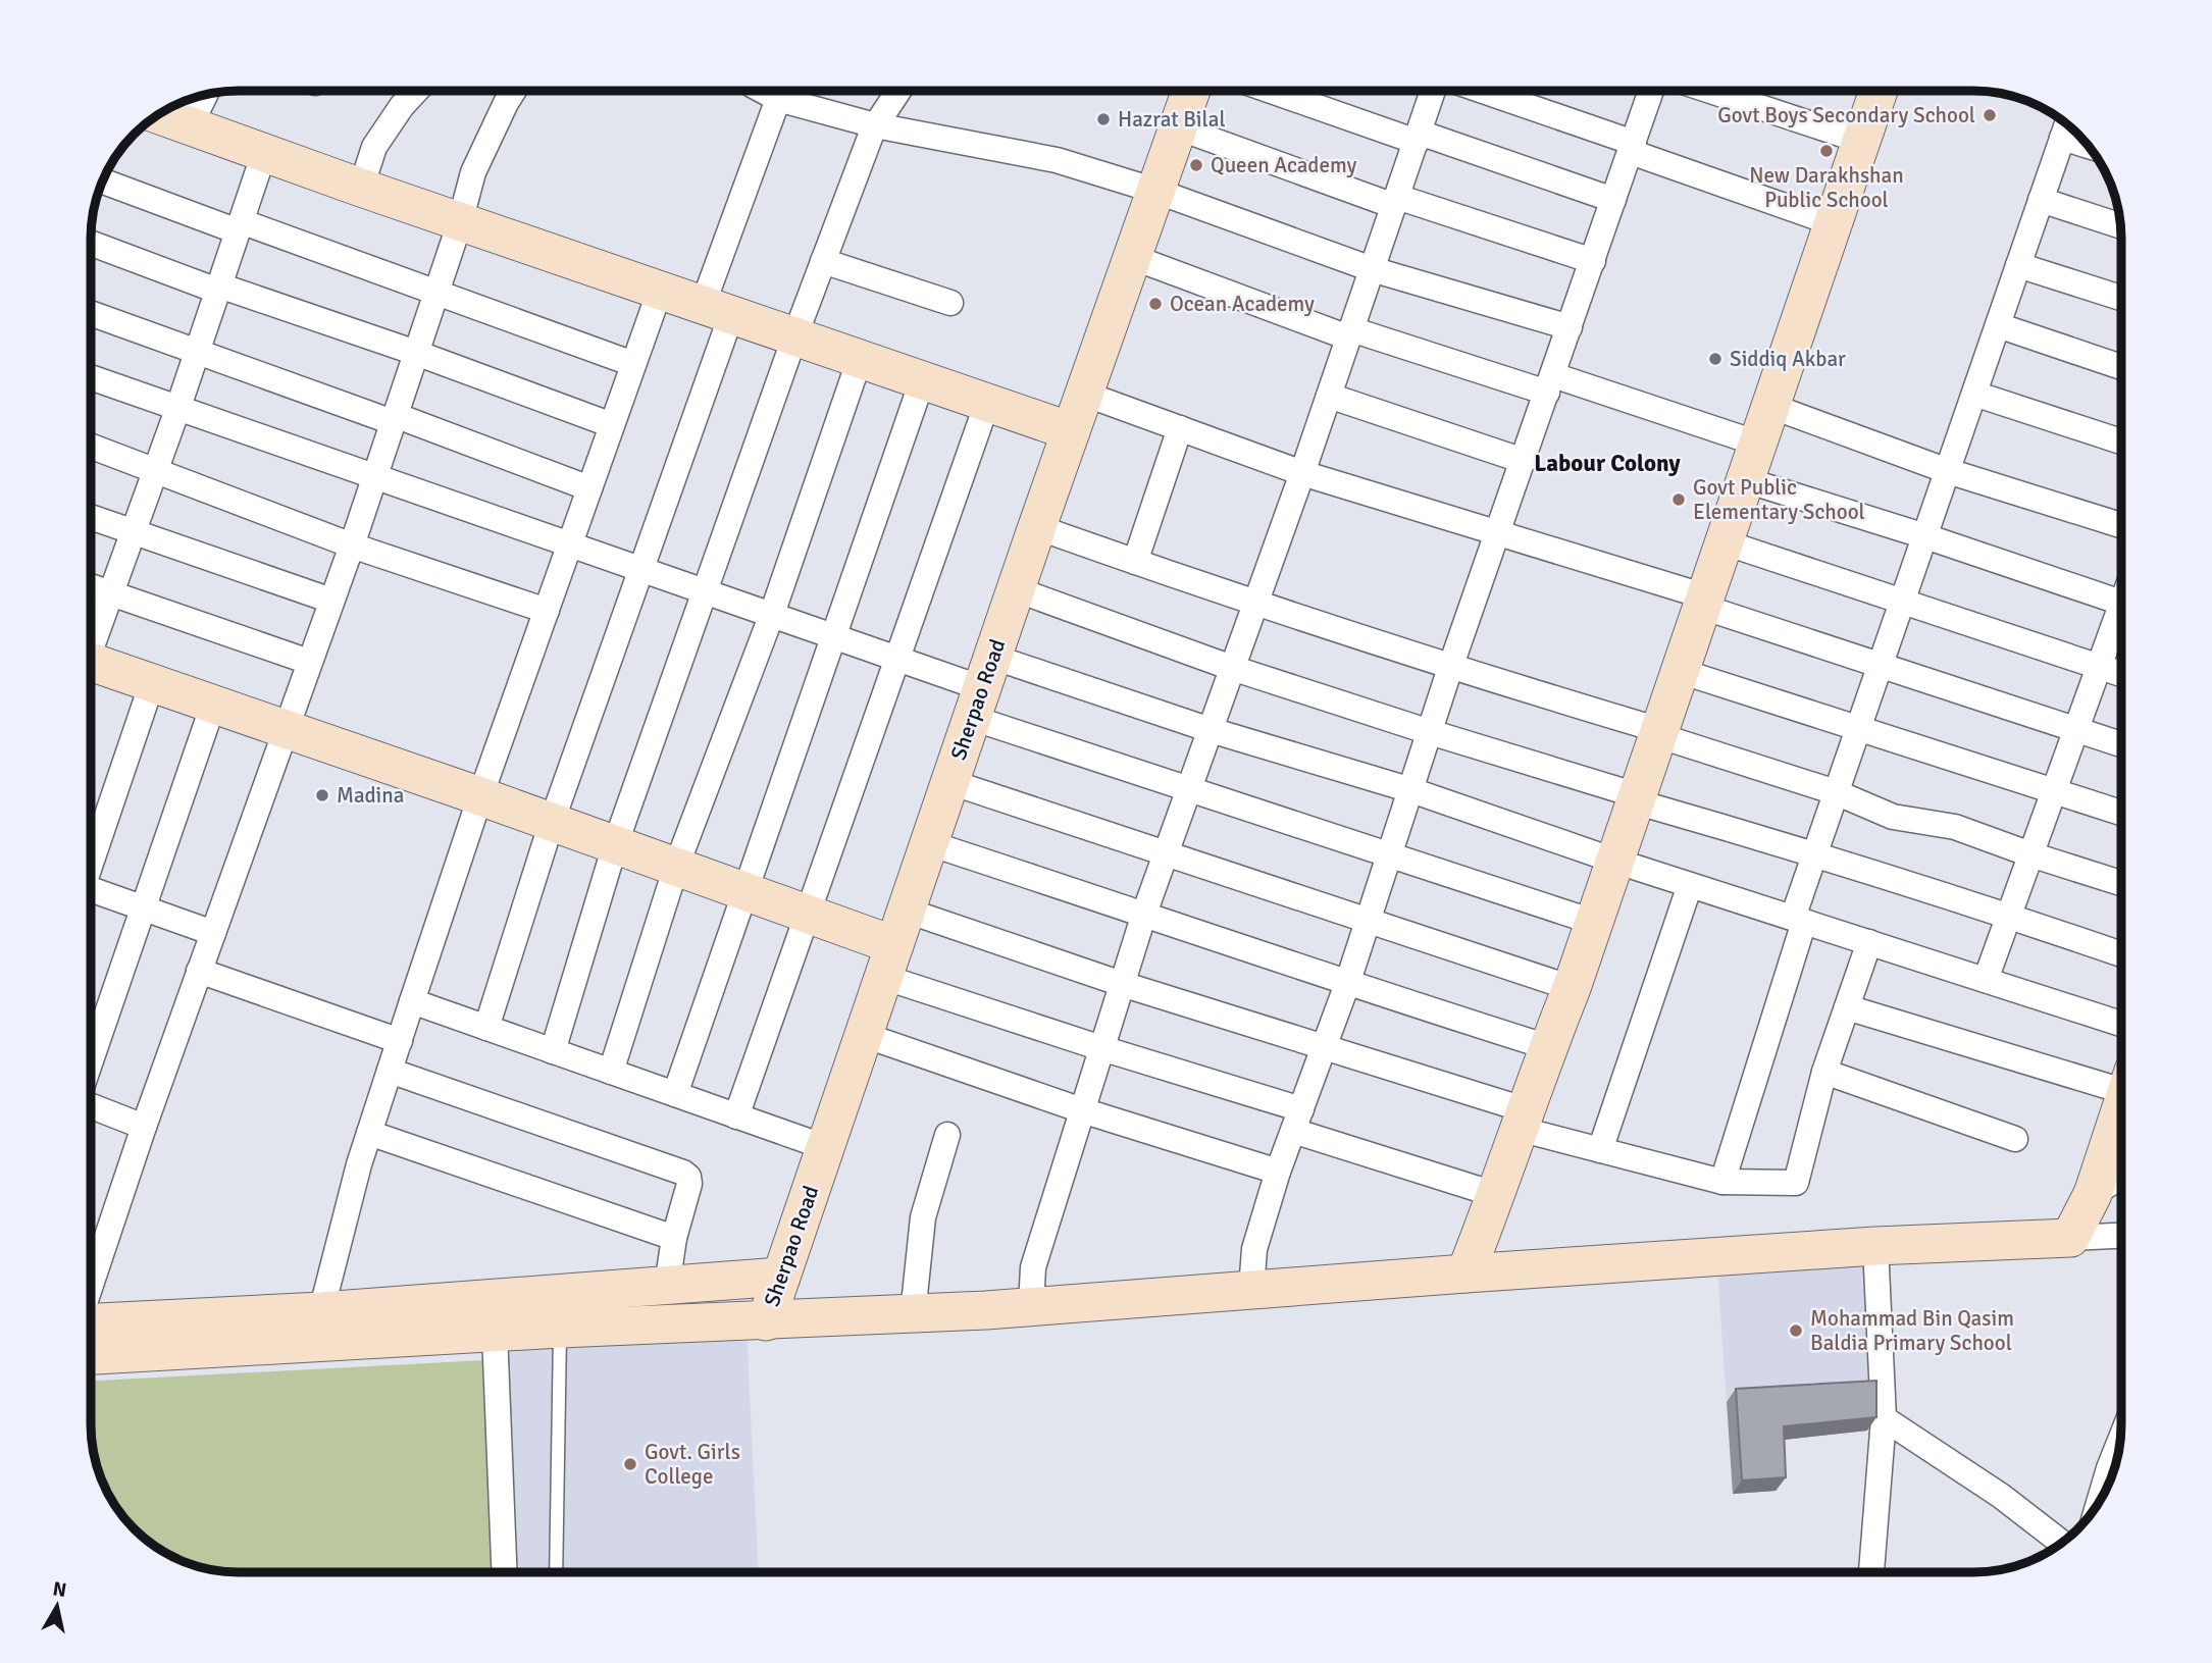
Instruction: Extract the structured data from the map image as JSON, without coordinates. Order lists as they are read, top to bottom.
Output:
{
  "streets": {
    "street": ["Sherpao Road"]
  },
  "districts": ["Labour Colony"],
  "places": [
    "Govt Boys Secondary School",
    "Hazrat Bilal",
    "New Darakhshan Public School",
    "Queen Academy",
    "Ocean Academy",
    "Siddiq Akbar",
    "Govt Public Elementary School",
    "Madina",
    "Mohammad Bin Qasim Baldia Primary School",
    "Govt. Girls College"
  ],
  "north": "top"
}
